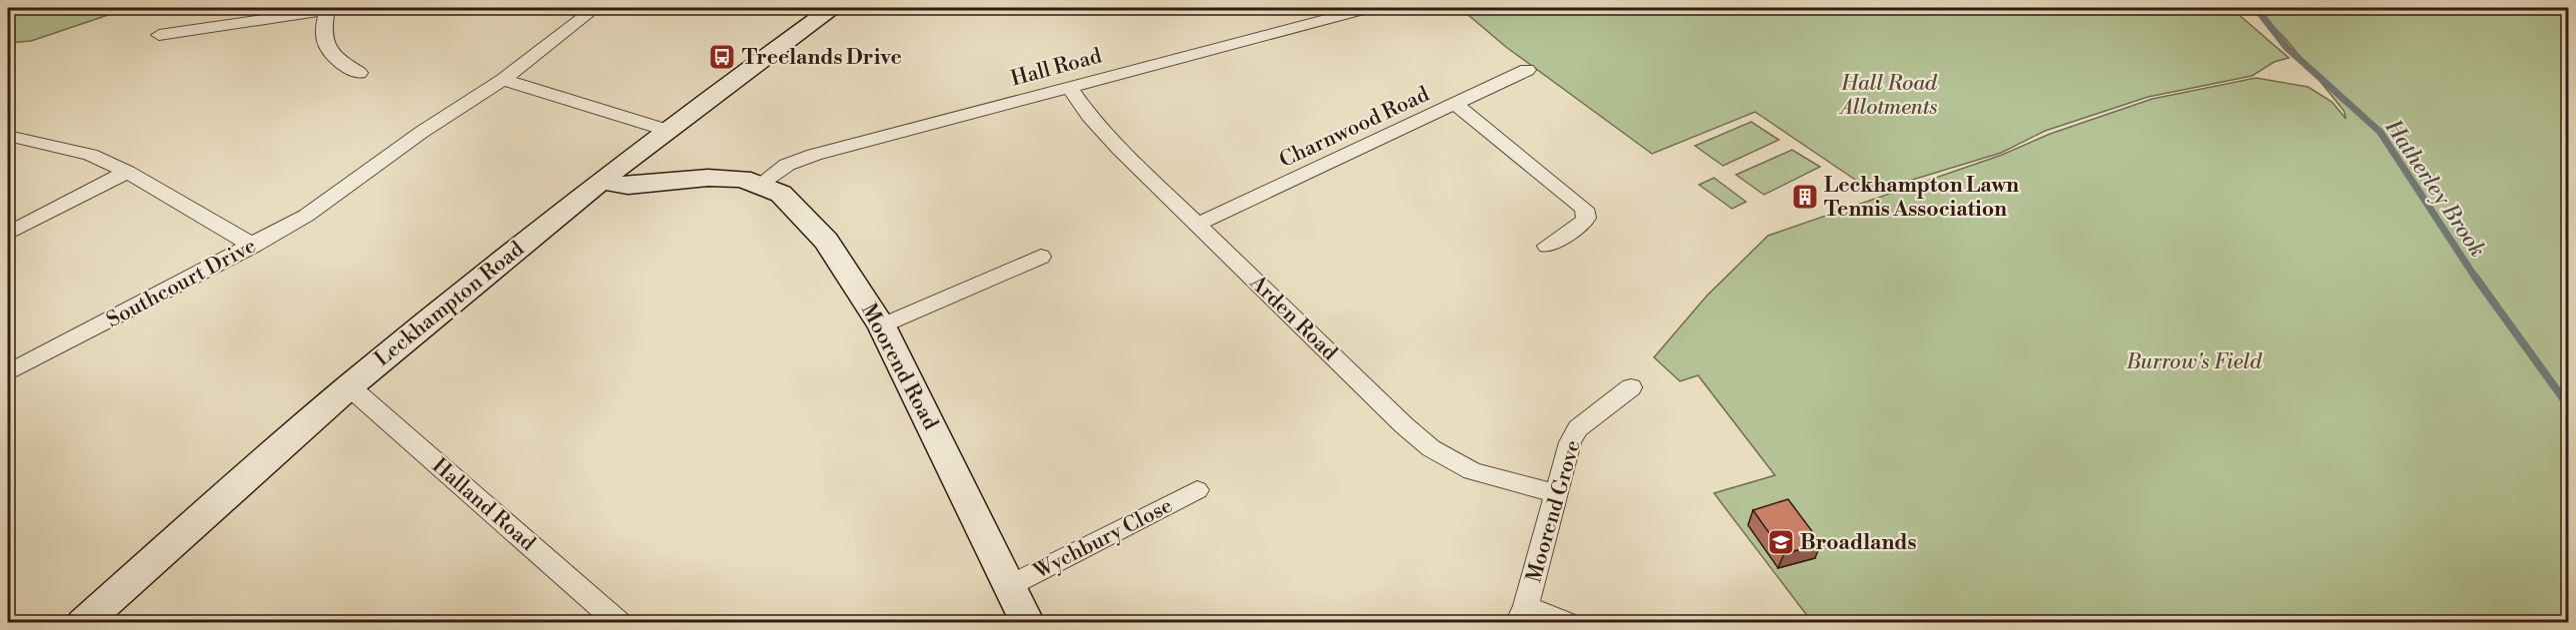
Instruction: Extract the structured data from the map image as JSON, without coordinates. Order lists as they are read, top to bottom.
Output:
{
  "streets": {
    "street": [
      "Hall Road",
      "Charnwood Road",
      "Southcourt Drive",
      "Leckhampton Road",
      "Arden Road",
      "Moorend Road",
      "Halland Road",
      "Moorend Grove",
      "Wychbury Close"
    ]
  },
  "crossings": [
    ["Hall Road", "Arden Road"],
    ["Hall Road", "Moorend Road"],
    ["Charnwood Road", "Arden Road"],
    ["Leckhampton Road", "Moorend Road"],
    ["Leckhampton Road", "Halland Road"],
    ["Arden Road", "Moorend Grove"],
    ["Moorend Road", "Wychbury Close"]
  ],
  "water": ["Hatherley Brook"],
  "parks": ["Hall Road Allotments", "Burrow's Field"],
  "places": {
    "bus stop": ["Treelands Drive"],
    "building": ["Leckhampton Lawn Tennis Association"],
    "school or university": ["Broadlands"]
  }
}
